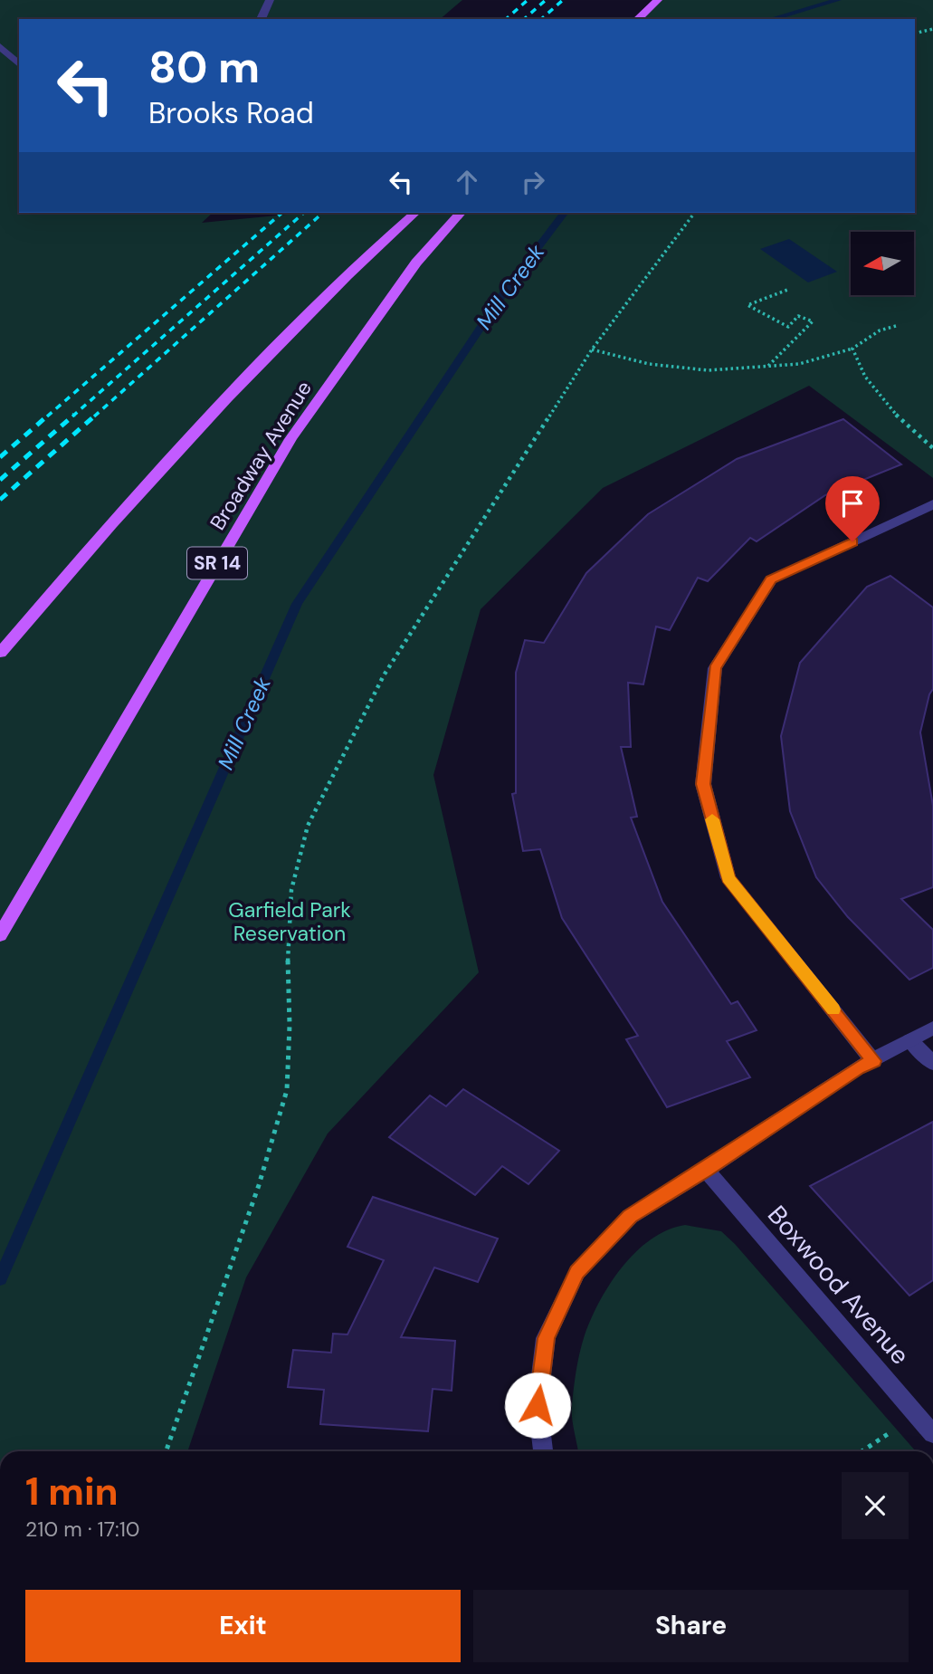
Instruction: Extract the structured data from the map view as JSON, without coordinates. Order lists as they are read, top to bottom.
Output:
{
  "streets": {
    "main road": ["Broadway Avenue", "SR 14"],
    "street": ["Boxwood Avenue"]
  },
  "water": ["Mill Creek"],
  "parks": ["Garfield Park Reservation"],
  "north": "left",
  "page": {
    "turn": ["80 m", "Brooks Road"],
    "heading": ["1 min", "210 m · 17:10"],
    "buttons": ["Exit", "Share"]
  }
}
